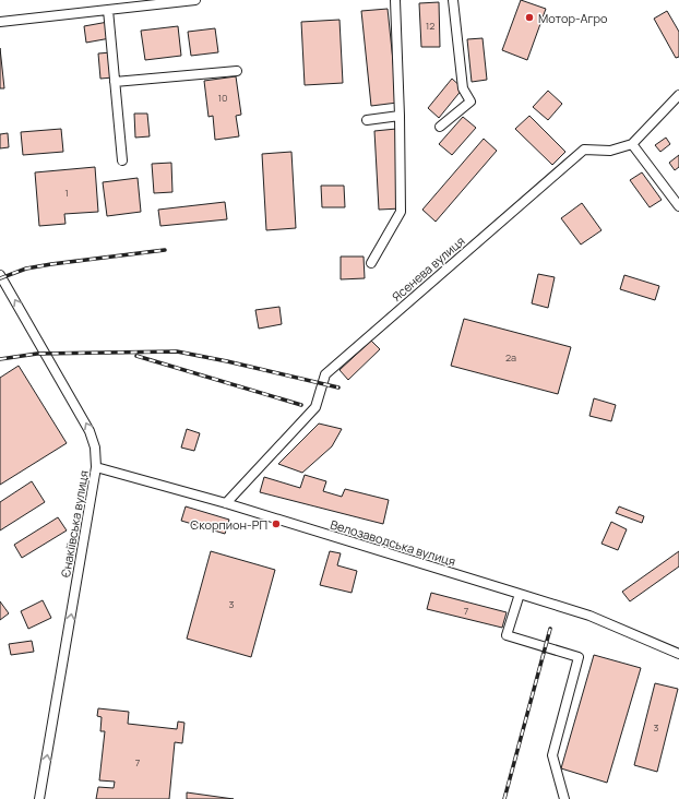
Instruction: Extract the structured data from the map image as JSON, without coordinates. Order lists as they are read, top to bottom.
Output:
{
  "streets": {
    "street": ["Ясенева вулиця", "Єнакіївська вулиця", "Велозаводська вулиця"]
  },
  "crossings": [
    ["Ясенева вулиця", "Велозаводська вулиця"],
    ["Єнакіївська вулиця", "Велозаводська вулиця"]
  ],
  "one_way": ["Єнакіївська вулиця"],
  "places": ["Мотор-Агро", "Скорпион-РП"],
  "house_numbers": [
    "12",
    "10",
    "1",
    "2а",
    "3",
    "7",
    "3",
    "7"
  ]
}
